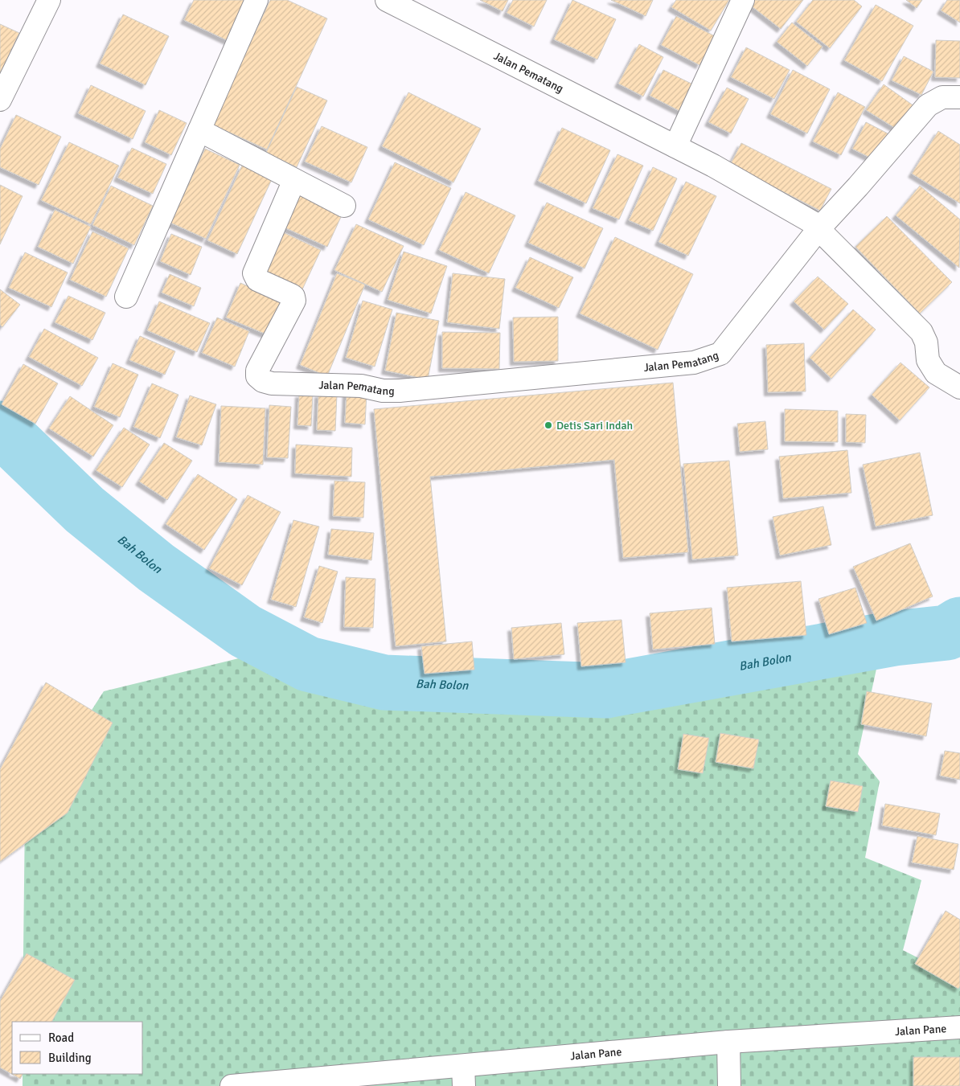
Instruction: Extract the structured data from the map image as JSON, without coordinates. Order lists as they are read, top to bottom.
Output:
{
  "streets": {
    "street": ["Jalan Pematang", "Jalan Pane"]
  },
  "water": ["Bah Bolon"],
  "places": ["Detis Sari Indah"],
  "legend": ["Road", "Building"]
}
